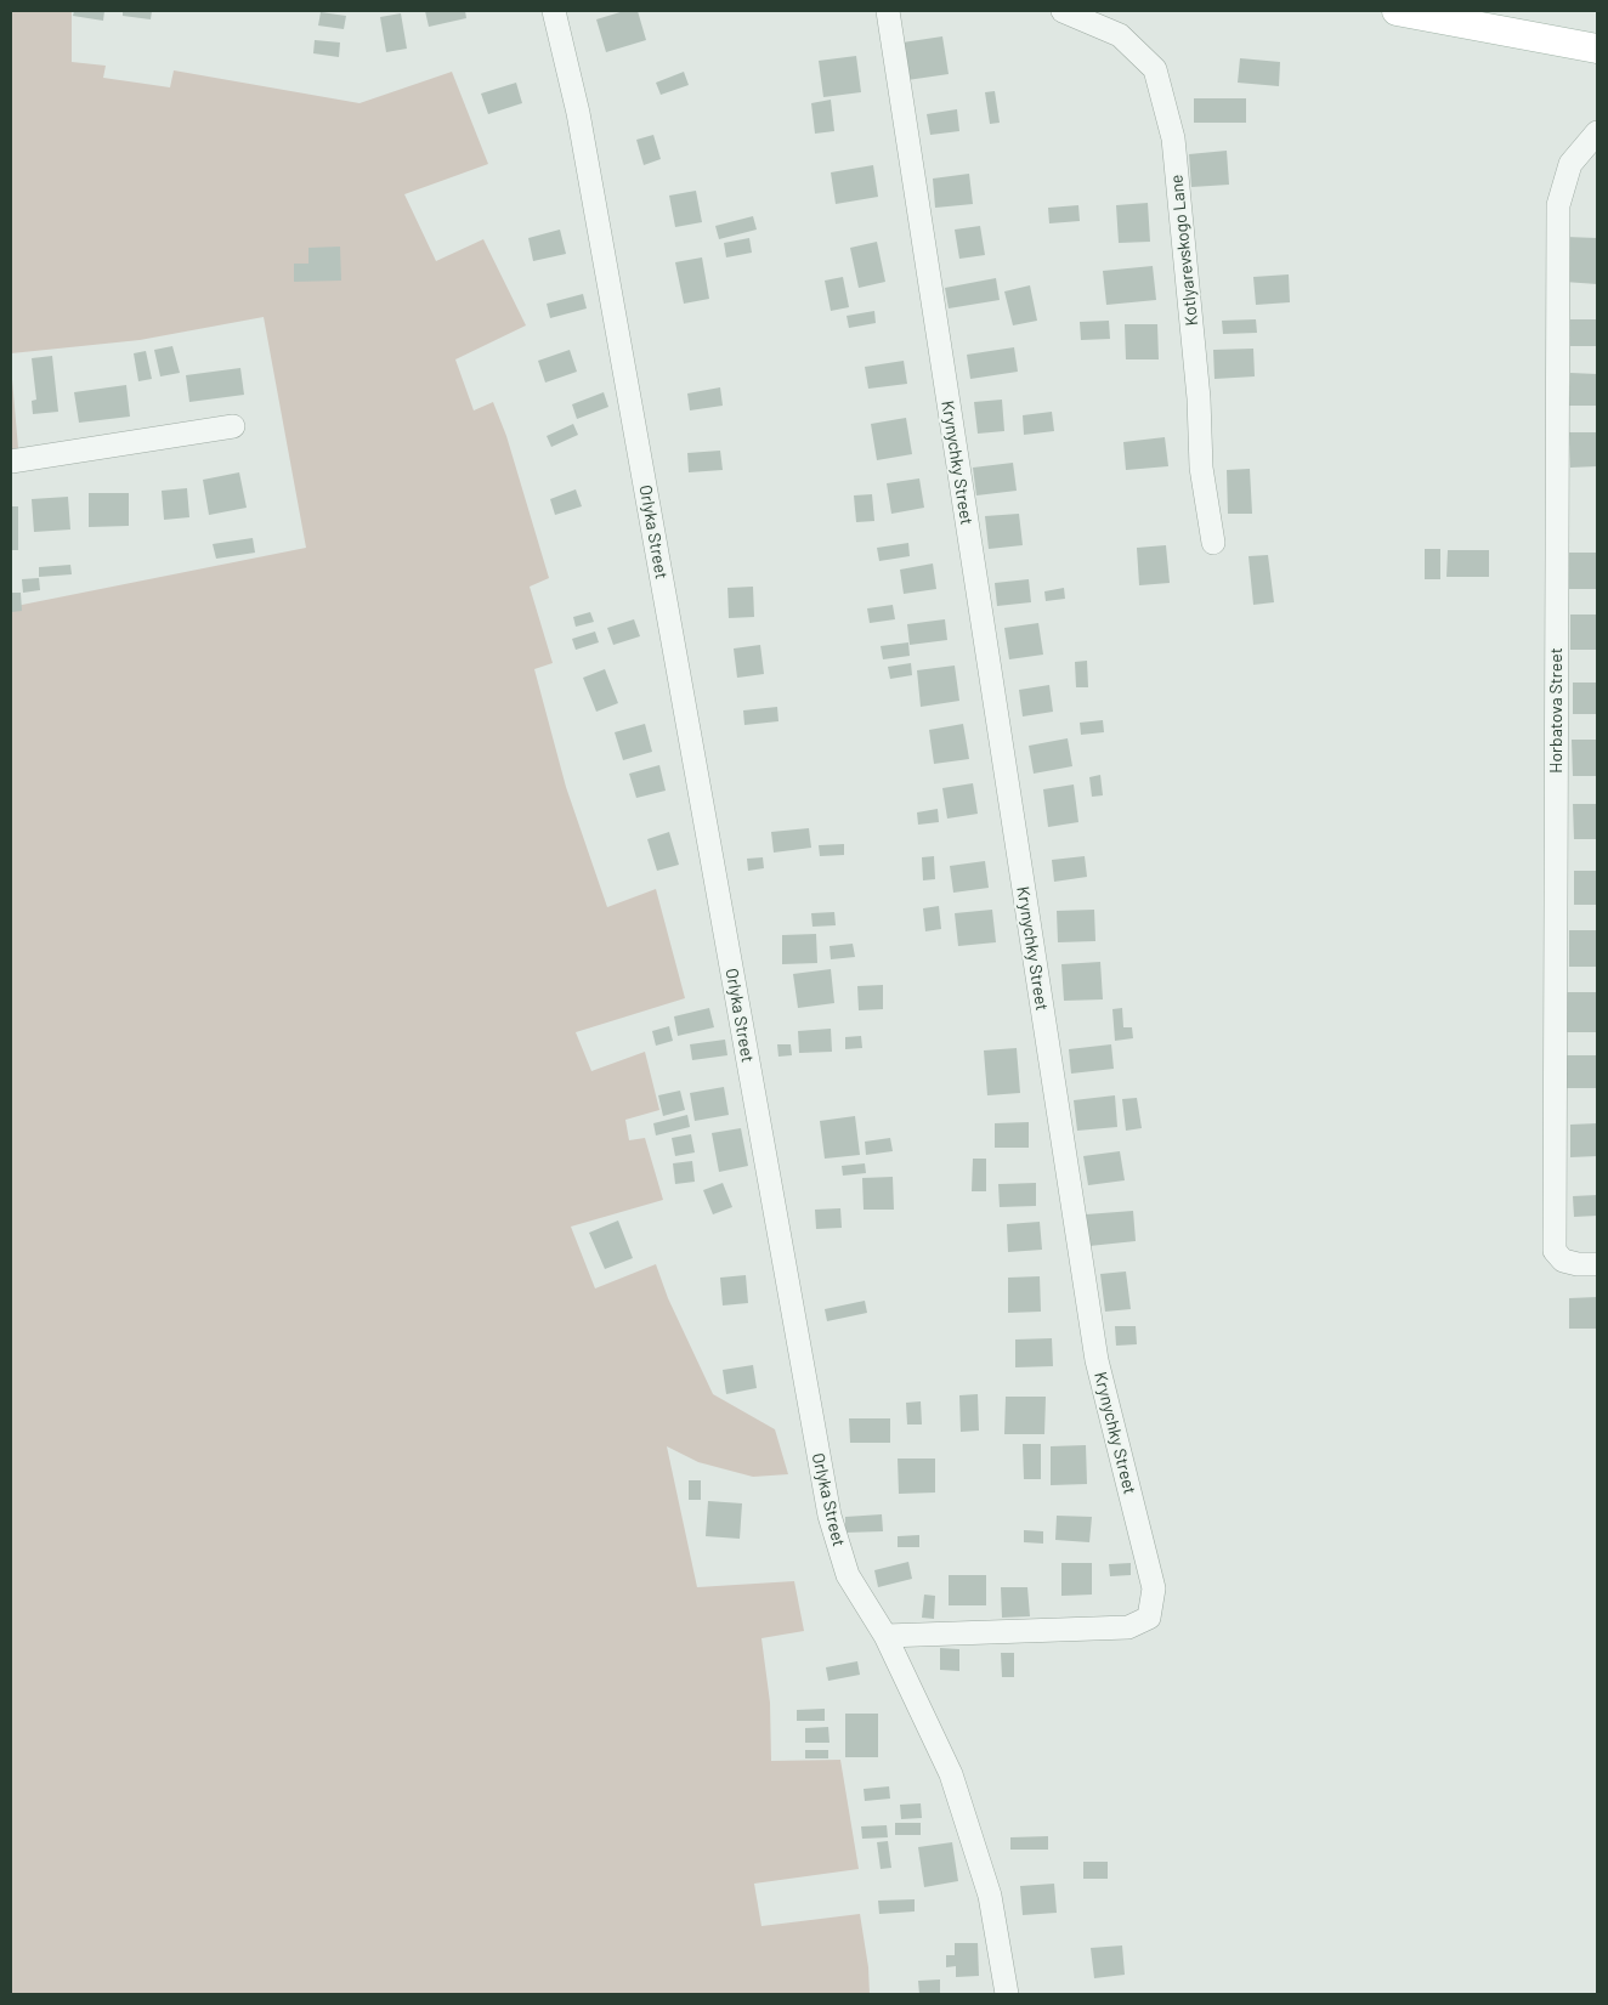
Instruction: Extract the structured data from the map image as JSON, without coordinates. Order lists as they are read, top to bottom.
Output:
{
  "streets": {
    "street": [
      "Kotlyarevskogo Lane",
      "Krynychky Street",
      "Orlyka Street",
      "Horbatova Street"
    ]
  },
  "crossings": [
    ["Krynychky Street", "Orlyka Street"]
  ]
}
